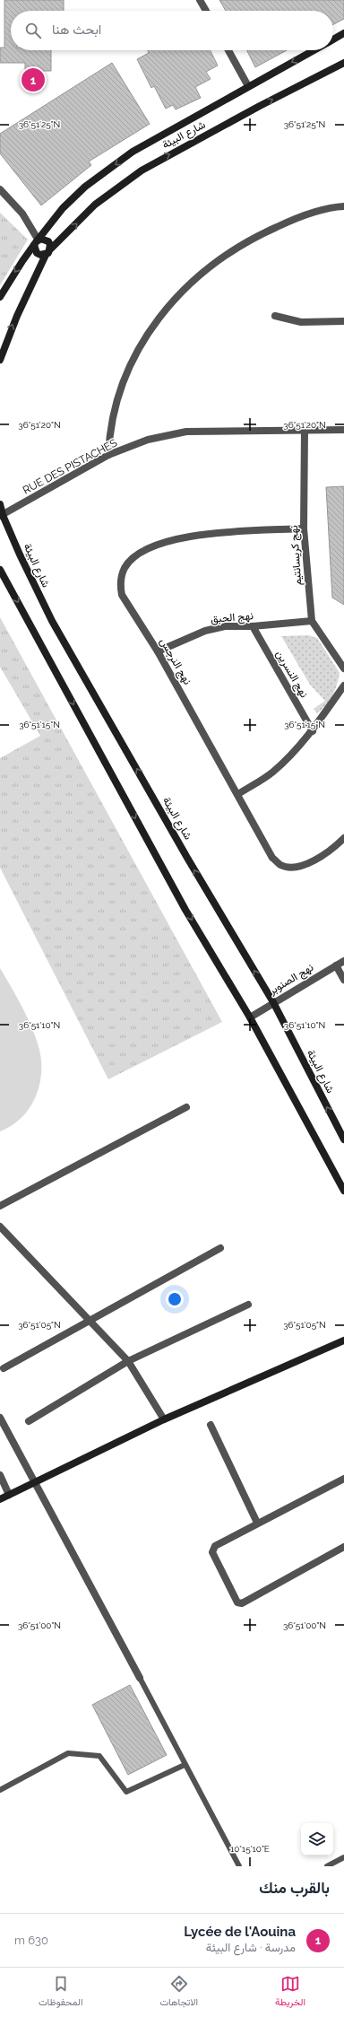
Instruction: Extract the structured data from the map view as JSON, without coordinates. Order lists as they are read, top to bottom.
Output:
{
  "streets": {
    "street": [
      "شارع البيئة",
      "RUE DES PISTACHES",
      "نهج كريسانتيم",
      "نهج الحبق",
      "نهج النرجس",
      "نهج النسرين",
      "نهج الصنوبر"
    ]
  },
  "crossings": [
    ["شارع البيئة", "RUE DES PISTACHES"],
    ["شارع البيئة", "نهج الصنوبر"],
    ["RUE DES PISTACHES", "نهج كريسانتيم"],
    ["نهج كريسانتيم", "نهج الحبق"],
    ["نهج كريسانتيم", "نهج النرجس"],
    ["نهج الحبق", "نهج النرجس"],
    ["نهج الحبق", "نهج النسرين"]
  ],
  "page": {
    "search": "ابحث هنا",
    "pins": "1",
    "heading": "بالقرب منك",
    "list": [
      {
        "mark": "1",
        "name": "Lycée de l'Aouina",
        "note": "مدرسة · شارع البيئة",
        "value": "630 m"
      }
    ],
    "nav": ["الخريطة", "الاتجاهات", "المحفوظات"]
  },
  "coordinates": [
    "36°51'25\"N",
    "36°51'20\"N",
    "36°51'15\"N",
    "36°51'10\"N",
    "36°51'05\"N",
    "36°51'00\"N",
    "10°15'10\"E"
  ]
}
